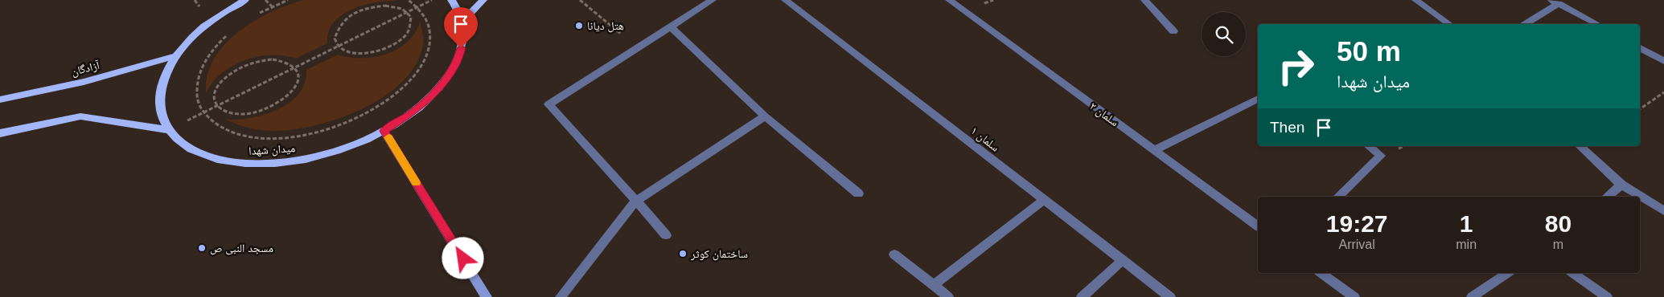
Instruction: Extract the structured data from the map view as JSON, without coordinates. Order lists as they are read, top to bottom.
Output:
{
  "streets": {
    "main road": ["آزادگان", "میدان شهدا"],
    "street": ["سلمان ۲", "سلمان ۱"]
  },
  "crossings": [
    ["آزادگان", "میدان شهدا"]
  ],
  "places": ["هتل دیانا", "مسجد النبی ص", "ساختمان کوثر"],
  "page": {
    "turn": ["50 m", "میدان شهدا"],
    "then": "Then",
    "eta": [
      "19:27",
      "Arrival",
      "1",
      "min",
      "80",
      "m"
    ]
  }
}
